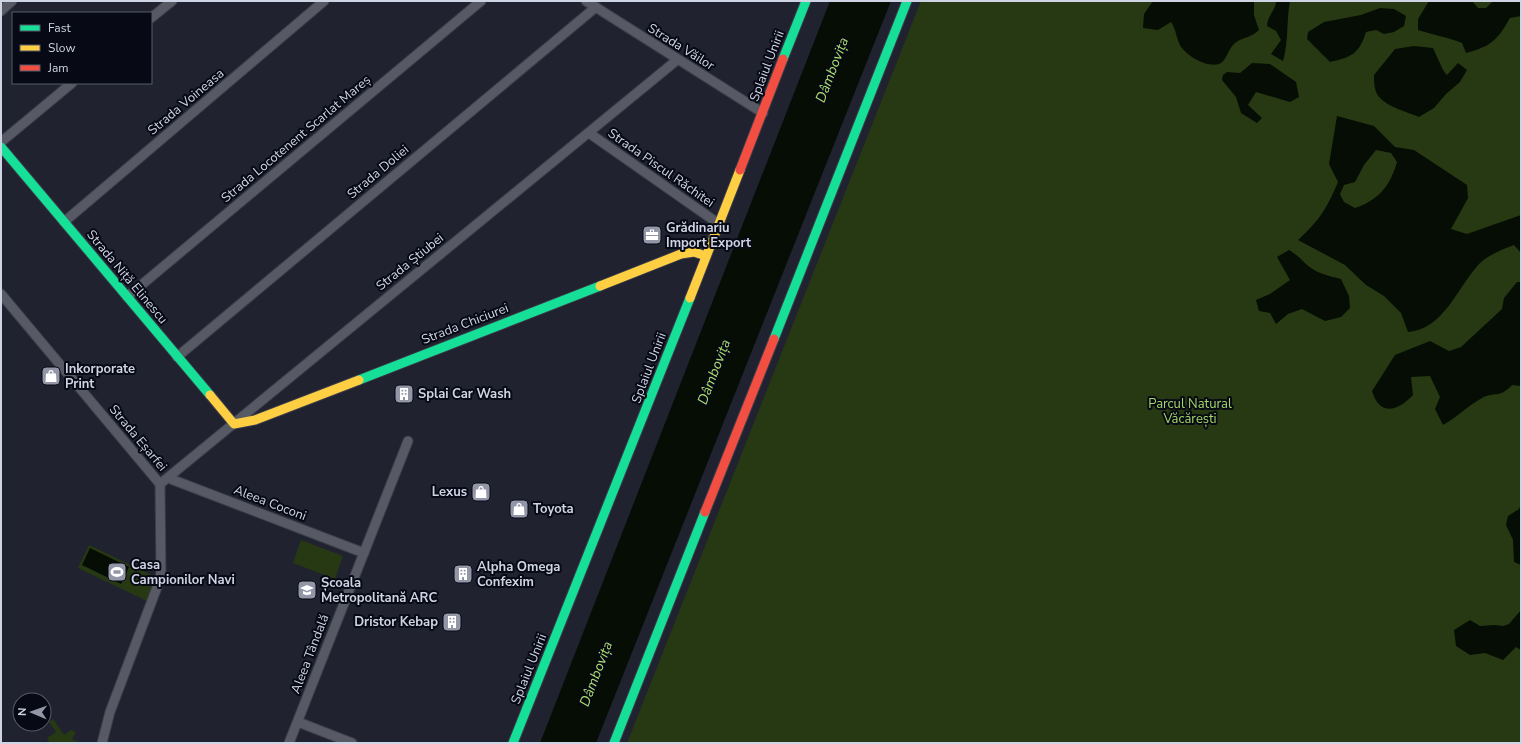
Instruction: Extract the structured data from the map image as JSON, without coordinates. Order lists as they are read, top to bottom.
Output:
{
  "streets": {
    "main road": ["Splaiul Unirii", "Strada Niță Elinescu", "Strada Chiciurei"],
    "street": [
      "Strada Văilor",
      "Strada Voineasa",
      "Strada Locotenent Scarlat Mareș",
      "Strada Piscul Răchitei",
      "Strada Doliei",
      "Strada Știubei",
      "Strada Eșarfei",
      "Aleea Coconi",
      "Aleea Tândală"
    ]
  },
  "crossings": [
    ["Strada Văilor", "Splaiul Unirii"],
    ["Strada Văilor", "Strada Doliei"],
    ["Strada Văilor", "Strada Știubei"],
    ["Splaiul Unirii", "Strada Piscul Răchitei"],
    ["Splaiul Unirii", "Strada Chiciurei"],
    ["Strada Voineasa", "Strada Niță Elinescu"],
    ["Strada Locotenent Scarlat Mareș", "Strada Niță Elinescu"],
    ["Strada Piscul Răchitei", "Strada Știubei"],
    ["Strada Doliei", "Strada Niță Elinescu"],
    ["Strada Știubei", "Strada Niță Elinescu"],
    ["Strada Știubei", "Strada Chiciurei"],
    ["Strada Știubei", "Strada Eșarfei"],
    ["Strada Știubei", "Aleea Coconi"],
    ["Strada Niță Elinescu", "Strada Chiciurei"],
    ["Aleea Coconi", "Aleea Tândală"]
  ],
  "water": ["Dâmbovița"],
  "parks": ["Parcul Natural Văcărești"],
  "places": {
    "office": ["Grădinariu Import Export"],
    "shop": ["Inkorporate Print", "Lexus", "Toyota"],
    "building": ["Splai Car Wash", "Alpha Omega Confexim", "Dristor Kebap"],
    "sports": ["Casa Campionilor Navi"],
    "school or university": ["Școala Metropolitană ARC"]
  },
  "legend": ["Fast", "Slow", "Jam"],
  "north": "left"
}
